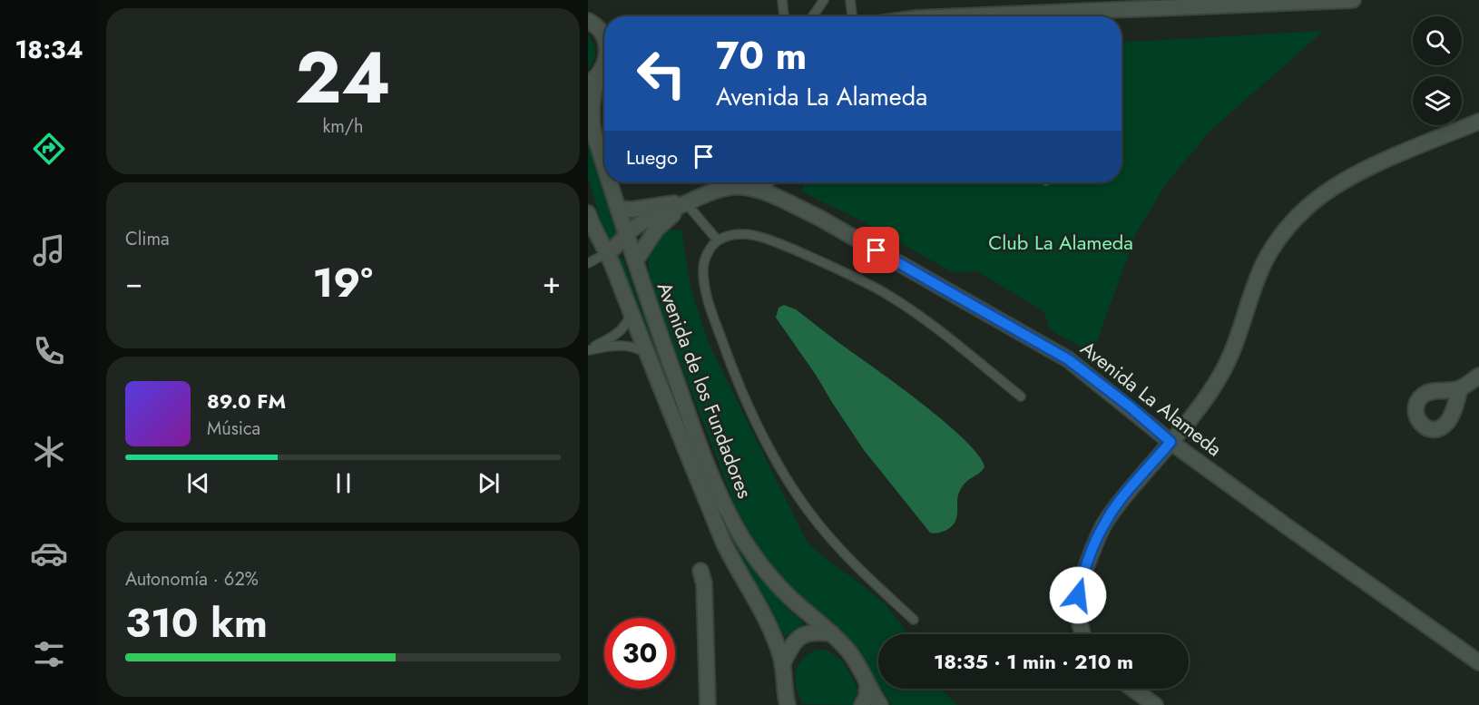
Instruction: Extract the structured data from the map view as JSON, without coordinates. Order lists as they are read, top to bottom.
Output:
{
  "streets": {
    "street": ["Avenida de los Fundadores", "Avenida La Alameda"]
  },
  "crossings": [
    ["Avenida de los Fundadores", "Avenida La Alameda"]
  ],
  "parks": ["Club La Alameda"],
  "page": {
    "tabs": "18:34",
    "tile": [
      ["24", "km/h"],
      "Clima",
      ["Autonomía · 62%", "310 km"]
    ],
    "turn": ["70 m", "Avenida La Alameda"],
    "then": "Luego",
    "heat": ["−", "19°", "+"],
    "song": ["89.0 FM", "Música"],
    "limit": "30",
    "trip": "18:35 · 1 min · 210 m"
  }
}
